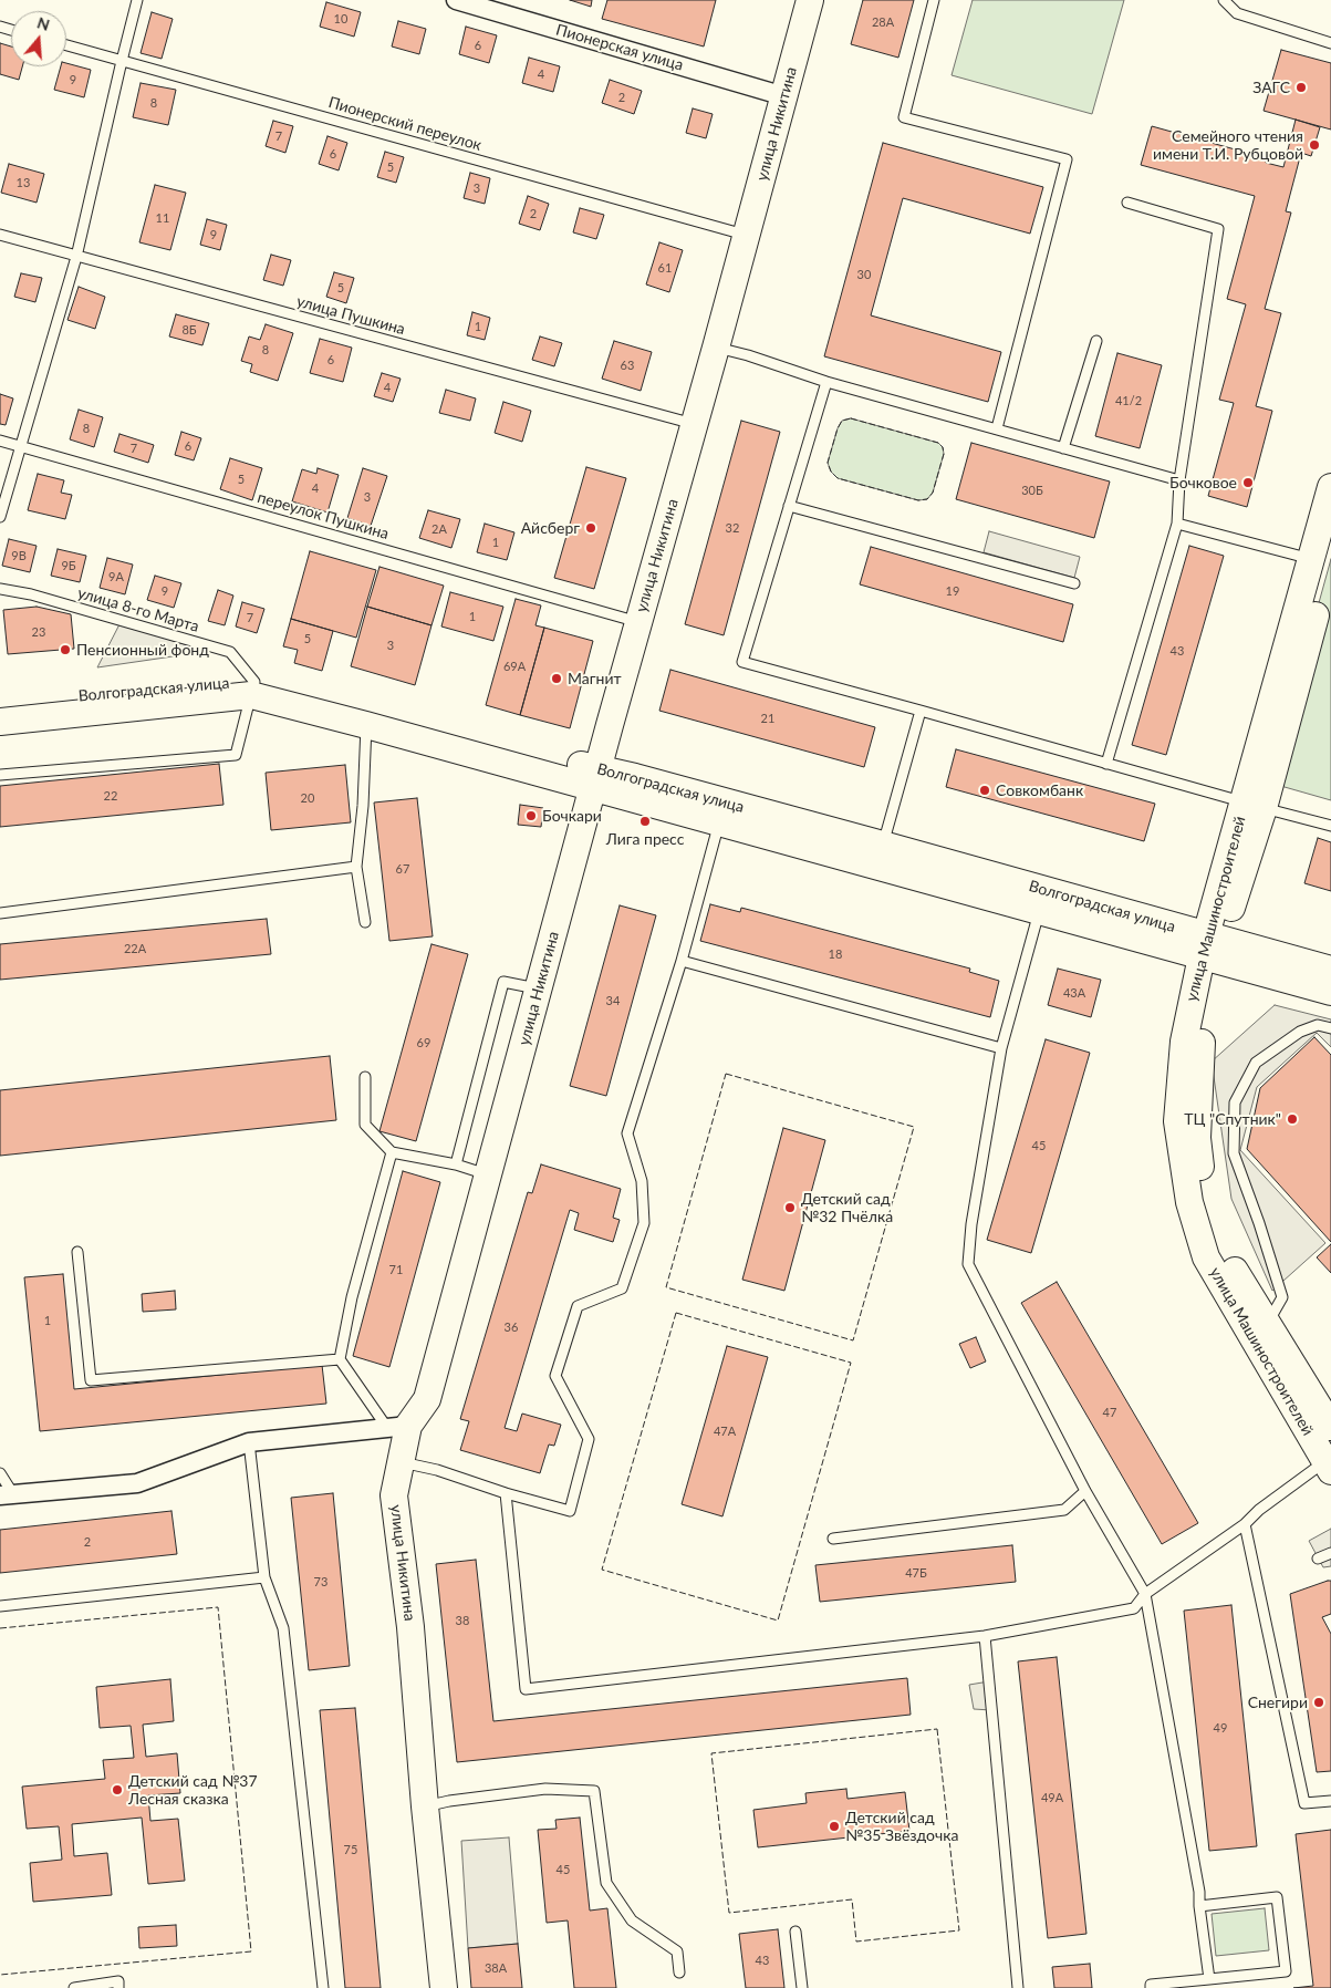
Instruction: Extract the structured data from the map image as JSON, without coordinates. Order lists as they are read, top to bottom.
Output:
{
  "streets": {
    "main road": ["улица Никитина", "Волгоградская улица", "улица Машиностроителей"],
    "street": ["Пионерская улица"],
    "lane": [
      "Пионерский переулок",
      "улица Пушкина",
      "переулок Пушкина",
      "улица 8-го Марта"
    ]
  },
  "crossings": [
    ["Пионерская улица", "улица Никитина"],
    ["Пионерский переулок", "улица Никитина"],
    ["улица Никитина", "улица Пушкина"],
    ["улица Никитина", "переулок Пушкина"],
    ["улица Никитина", "Волгоградская улица"],
    ["улица 8-го Марта", "Волгоградская улица"],
    ["Волгоградская улица", "улица Машиностроителей"]
  ],
  "places": [
    "ЗАГС",
    "Семейного чтения имени Т.И. Рубцовой",
    "Бочковое",
    "Айсберг",
    "Пенсионный фонд",
    "Магнит",
    "Совкомбанк",
    "Бочкари",
    "Лига пресс",
    "ТЦ \"Спутник\"",
    "Детский сад №32 Пчёлка",
    "Снегири",
    "Детский сад №37 Лесная сказка",
    "Детский сад №35 Звёздочка"
  ],
  "house_numbers": [
    "10",
    "28А",
    "6",
    "4",
    "9",
    "2",
    "8",
    "7",
    "6",
    "5",
    "13",
    "3",
    "2",
    "11",
    "9",
    "61",
    "30",
    "5",
    "1",
    "8Б",
    "8",
    "6",
    "63",
    "4",
    "41/2",
    "8",
    "6",
    "7",
    "5",
    "4",
    "30Б",
    "3",
    "32",
    "2А",
    "1",
    "9В",
    "9Б",
    "9А",
    "9",
    "19",
    "1",
    "7",
    "23",
    "5",
    "3",
    "43",
    "69А",
    "21",
    "22",
    "20",
    "67",
    "22А",
    "18",
    "43А",
    "34",
    "69",
    "45",
    "71",
    "1",
    "36",
    "47",
    "47А",
    "2",
    "47Б",
    "73",
    "38",
    "49",
    "49А",
    "75",
    "45",
    "43",
    "38А"
  ],
  "north": "top"
}
